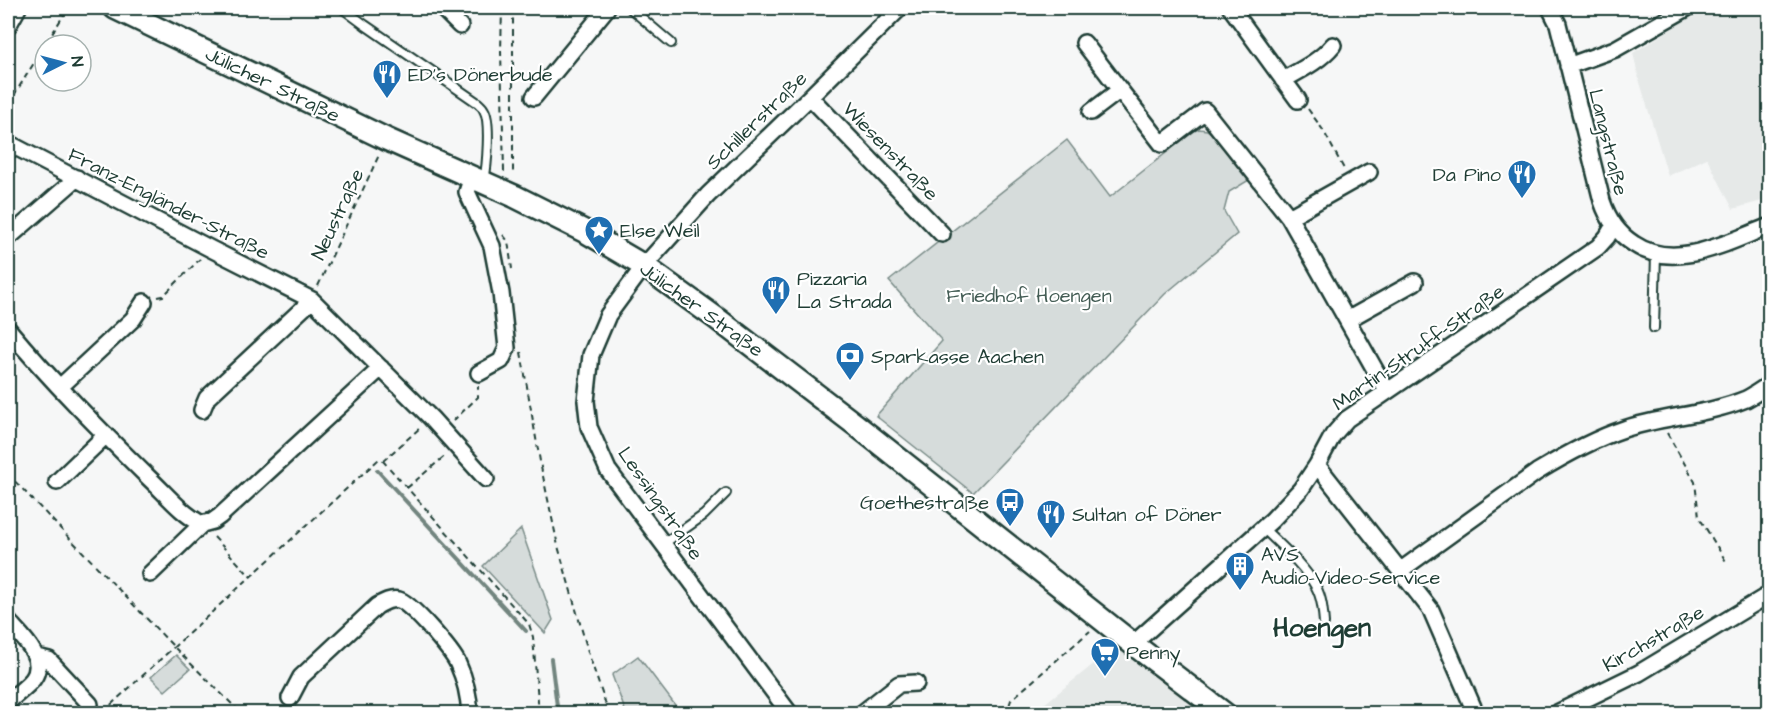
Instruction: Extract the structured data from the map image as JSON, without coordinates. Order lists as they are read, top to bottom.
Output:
{
  "streets": {
    "main road": ["Jülicher Straße"],
    "street": [
      "Schillerstraße",
      "Langstraße",
      "Wiesenstraße",
      "Franz-Engländer-Straße",
      "Martin-Struff-Straße",
      "Lessingstraße",
      "Kirchstraße"
    ],
    "path": ["Neustraße"]
  },
  "crossings": [
    ["Jülicher Straße", "Schillerstraße"],
    ["Jülicher Straße", "Neustraße"],
    ["Jülicher Straße", "Martin-Struff-Straße"],
    ["Jülicher Straße", "Lessingstraße"],
    ["Schillerstraße", "Wiesenstraße"],
    ["Schillerstraße", "Lessingstraße"],
    ["Langstraße", "Martin-Struff-Straße"],
    ["Franz-Engländer-Straße", "Neustraße"]
  ],
  "districts": ["Hoengen"],
  "parks": ["Friedhof Hoengen"],
  "places": {
    "restaurant": [
      "ED's Dönerbude",
      "Da Pino",
      "Pizzaria La Strada",
      "Sultan of Döner"
    ],
    "place": ["Else Weil"],
    "bank": ["Sparkasse Aachen"],
    "bus stop": ["Goethestraße"],
    "building": ["AVS Audio-Video-Service"],
    "supermarket": ["Penny"]
  },
  "north": "right"
}
